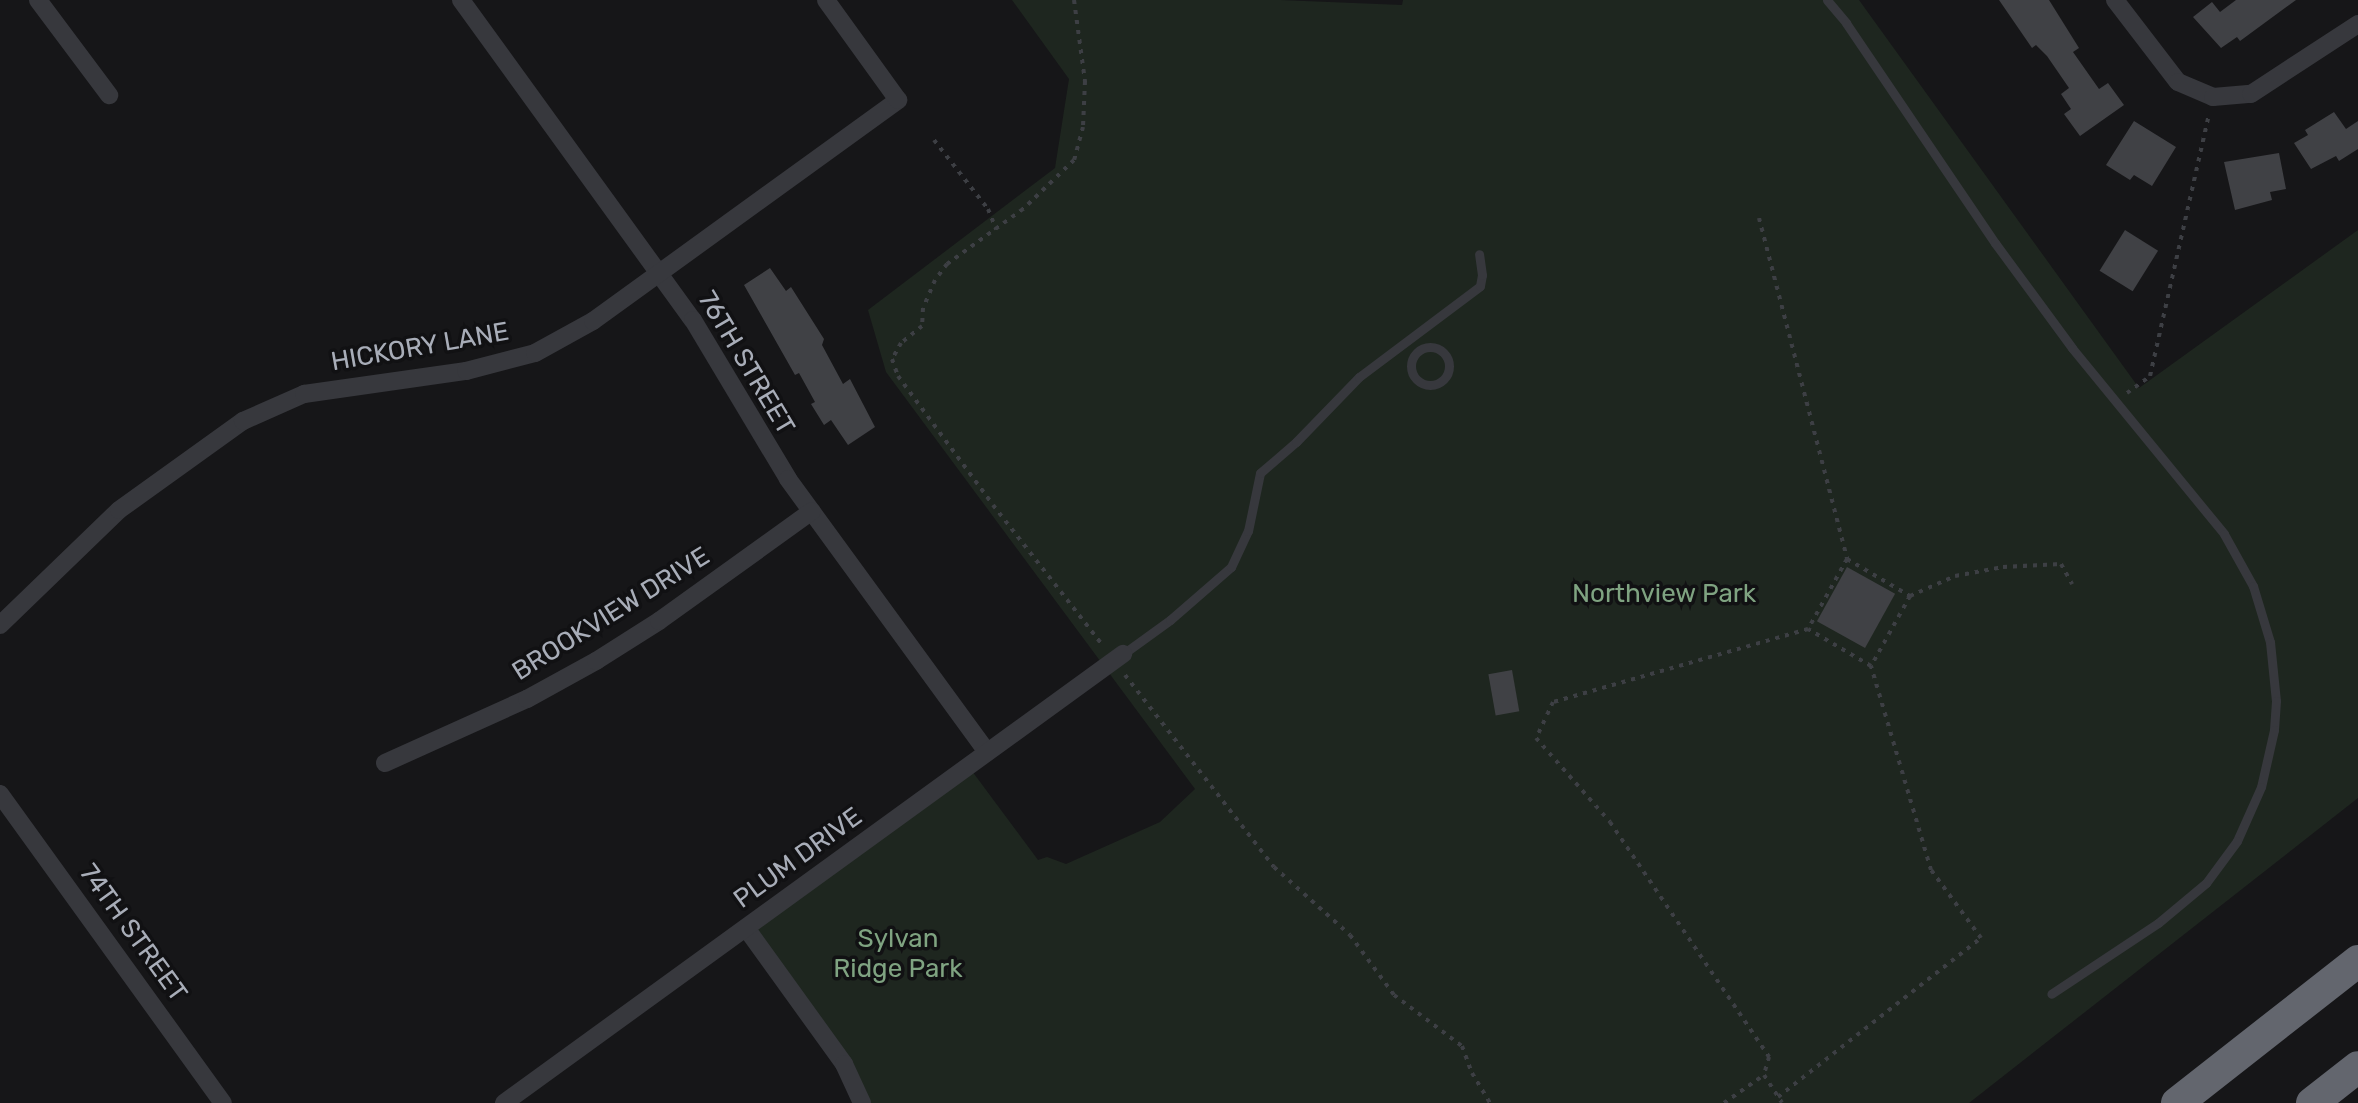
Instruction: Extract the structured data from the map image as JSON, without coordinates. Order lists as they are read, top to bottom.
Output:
{
  "streets": {
    "street": [
      "HICKORY LANE",
      "76TH STREET",
      "BROOKVIEW DRIVE",
      "PLUM DRIVE",
      "74TH STREET"
    ]
  },
  "crossings": [
    ["HICKORY LANE", "76TH STREET"],
    ["76TH STREET", "BROOKVIEW DRIVE"],
    ["76TH STREET", "PLUM DRIVE"]
  ],
  "parks": ["Northview Park", "Sylvan Ridge Park"]
}
